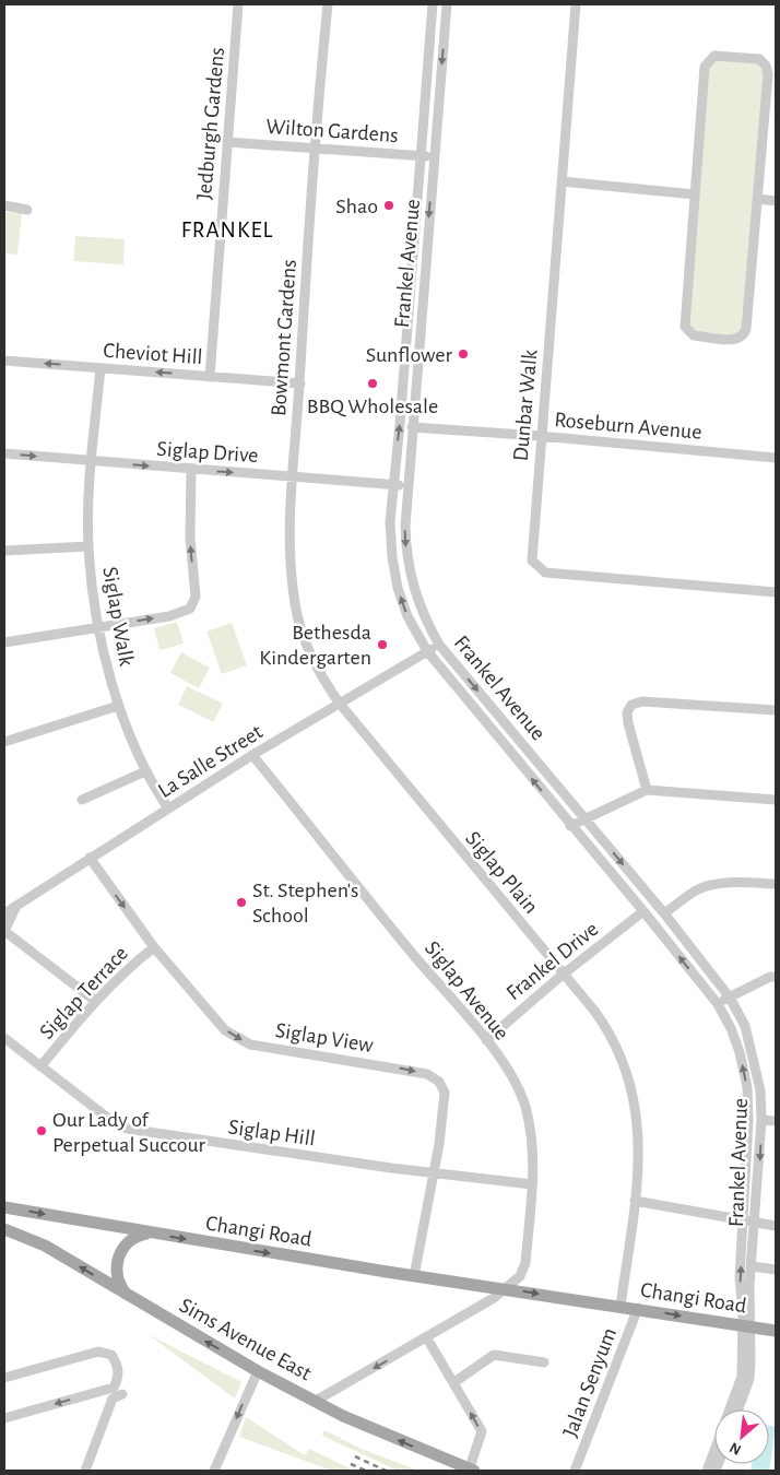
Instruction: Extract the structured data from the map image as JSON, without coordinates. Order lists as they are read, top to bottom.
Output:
{
  "streets": {
    "main road": ["Changi Road", "Sims Avenue East"],
    "street": [
      "Jedburgh Gardens",
      "Wilton Gardens",
      "Frankel Avenue",
      "Bowmont Gardens",
      "Cheviot Hill",
      "Dunbar Walk",
      "Roseburn Avenue",
      "Siglap Drive",
      "Siglap Walk",
      "La Salle Street",
      "Siglap Plain",
      "Frankel Drive",
      "Siglap Avenue",
      "Siglap Terrace",
      "Siglap View",
      "Siglap Hill",
      "Jalan Senyum"
    ]
  },
  "crossings": [
    ["Jedburgh Gardens", "Wilton Gardens"],
    ["Jedburgh Gardens", "Cheviot Hill"],
    ["Wilton Gardens", "Frankel Avenue"],
    ["Wilton Gardens", "Bowmont Gardens"],
    ["Frankel Avenue", "Roseburn Avenue"],
    ["Frankel Avenue", "Siglap Drive"],
    ["Frankel Avenue", "La Salle Street"],
    ["Frankel Avenue", "Frankel Drive"],
    ["Frankel Avenue", "Changi Road"],
    ["Bowmont Gardens", "Cheviot Hill"],
    ["Bowmont Gardens", "Siglap Drive"],
    ["Bowmont Gardens", "Siglap Plain"],
    ["Cheviot Hill", "Siglap Walk"],
    ["Dunbar Walk", "Roseburn Avenue"],
    ["Siglap Drive", "Siglap Walk"],
    ["Siglap Drive", "Siglap Plain"],
    ["Siglap Walk", "La Salle Street"],
    ["La Salle Street", "Siglap Plain"],
    ["La Salle Street", "Siglap Avenue"],
    ["La Salle Street", "Siglap View"],
    ["Siglap Plain", "Frankel Drive"],
    ["Siglap Plain", "Changi Road"],
    ["Frankel Drive", "Siglap Avenue"],
    ["Siglap Avenue", "Siglap Hill"],
    ["Siglap Avenue", "Changi Road"],
    ["Siglap Terrace", "Siglap View"],
    ["Siglap Terrace", "Siglap Hill"],
    ["Siglap View", "Siglap Hill"],
    ["Siglap View", "Changi Road"],
    ["Changi Road", "Jalan Senyum"]
  ],
  "one_way": [
    "Cheviot Hill",
    "Siglap Drive",
    "Siglap View",
    "Changi Road",
    "Sims Avenue East"
  ],
  "districts": ["FRANKEL"],
  "places": [
    "Shao",
    "Sunflower",
    "BBQ Wholesale",
    "Bethesda Kindergarten",
    "St. Stephen's School",
    "Our Lady of Perpetual Succour"
  ],
  "north": "bottom left"
}
